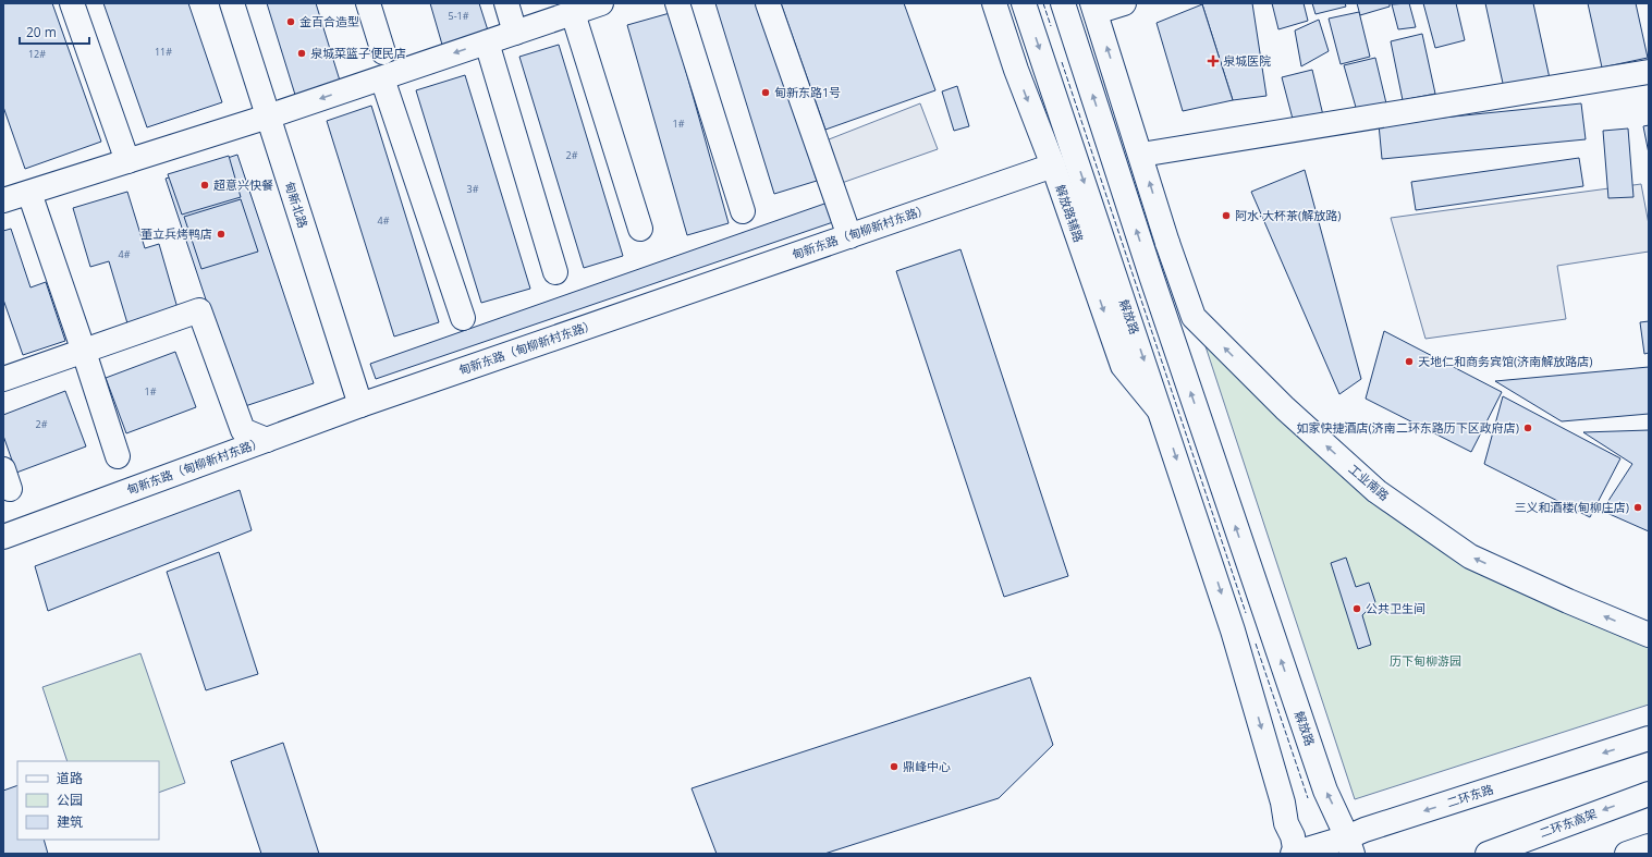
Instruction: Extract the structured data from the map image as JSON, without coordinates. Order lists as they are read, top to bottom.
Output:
{
  "streets": {
    "main road": [
      "甸新北路",
      "解放路辅路",
      "甸新东路（甸柳新村东路）",
      "解放路",
      "工业南路",
      "二环东路",
      "二环东高架"
    ]
  },
  "crossings": [
    ["甸新北路", "甸新东路（甸柳新村东路）"],
    ["解放路辅路", "甸新东路（甸柳新村东路）"],
    ["解放路辅路", "解放路"],
    ["解放路", "二环东路"]
  ],
  "one_way": ["工业南路", "二环东路", "二环东高架"],
  "parks": ["历下甸柳游园"],
  "places": {
    "other": [
      "金百合造型",
      "泉城菜篮子便民店",
      "甸新东路1号",
      "超意兴快餐",
      "阿水·大杯茶(解放路)",
      "董立兵烤鸭店",
      "天地仁和商务宾馆(济南解放路店)",
      "如家快捷酒店(济南二环东路历下区政府店)",
      "三义和酒楼(甸柳庄店)",
      "公共卫生间",
      "鼎峰中心"
    ],
    "health": ["泉城医院"]
  },
  "house_numbers": [
    "5-1#",
    "11#",
    "12#",
    "1#",
    "2#",
    "3#",
    "4#",
    "4#",
    "1#",
    "2#"
  ],
  "legend": ["道路", "公园", "建筑"],
  "scale_bar": "20 m"
}
